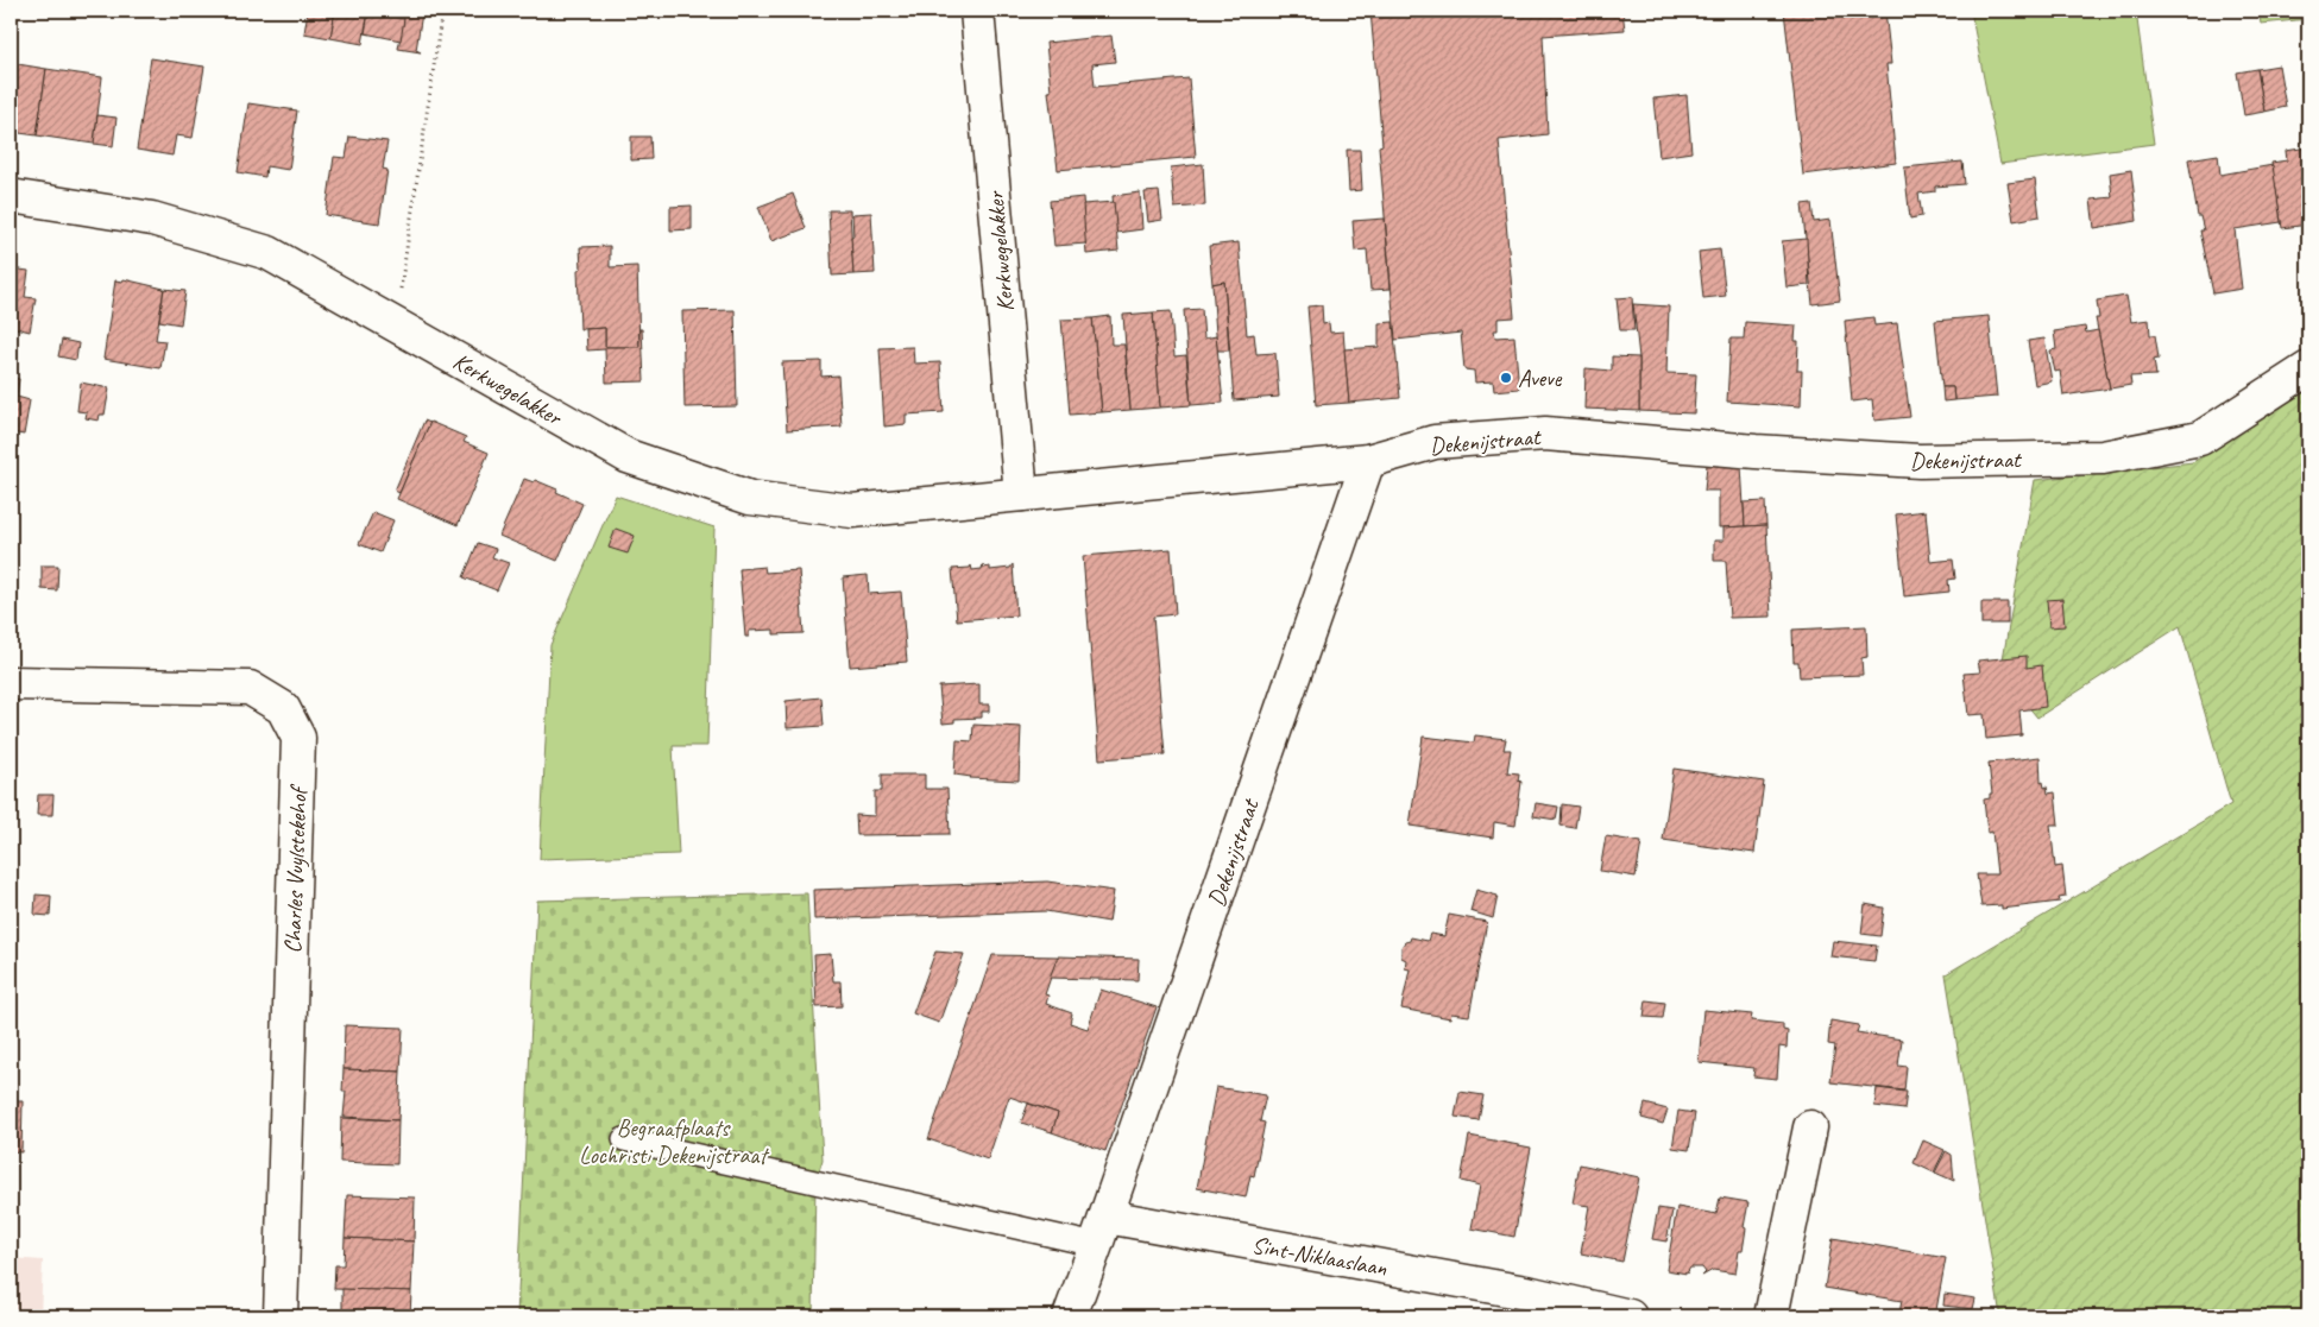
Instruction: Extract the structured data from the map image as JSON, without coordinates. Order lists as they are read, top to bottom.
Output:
{
  "streets": {
    "street": [
      "Kerkwegelakker",
      "Dekenijstraat",
      "Charles Vuylstekehof",
      "Sint-Niklaaslaan"
    ]
  },
  "crossings": [
    ["Kerkwegelakker", "Dekenijstraat"],
    ["Dekenijstraat", "Sint-Niklaaslaan"]
  ],
  "parks": ["Begraafplaats Lochristi Dekenijstraat"],
  "places": ["Aveve"]
}
